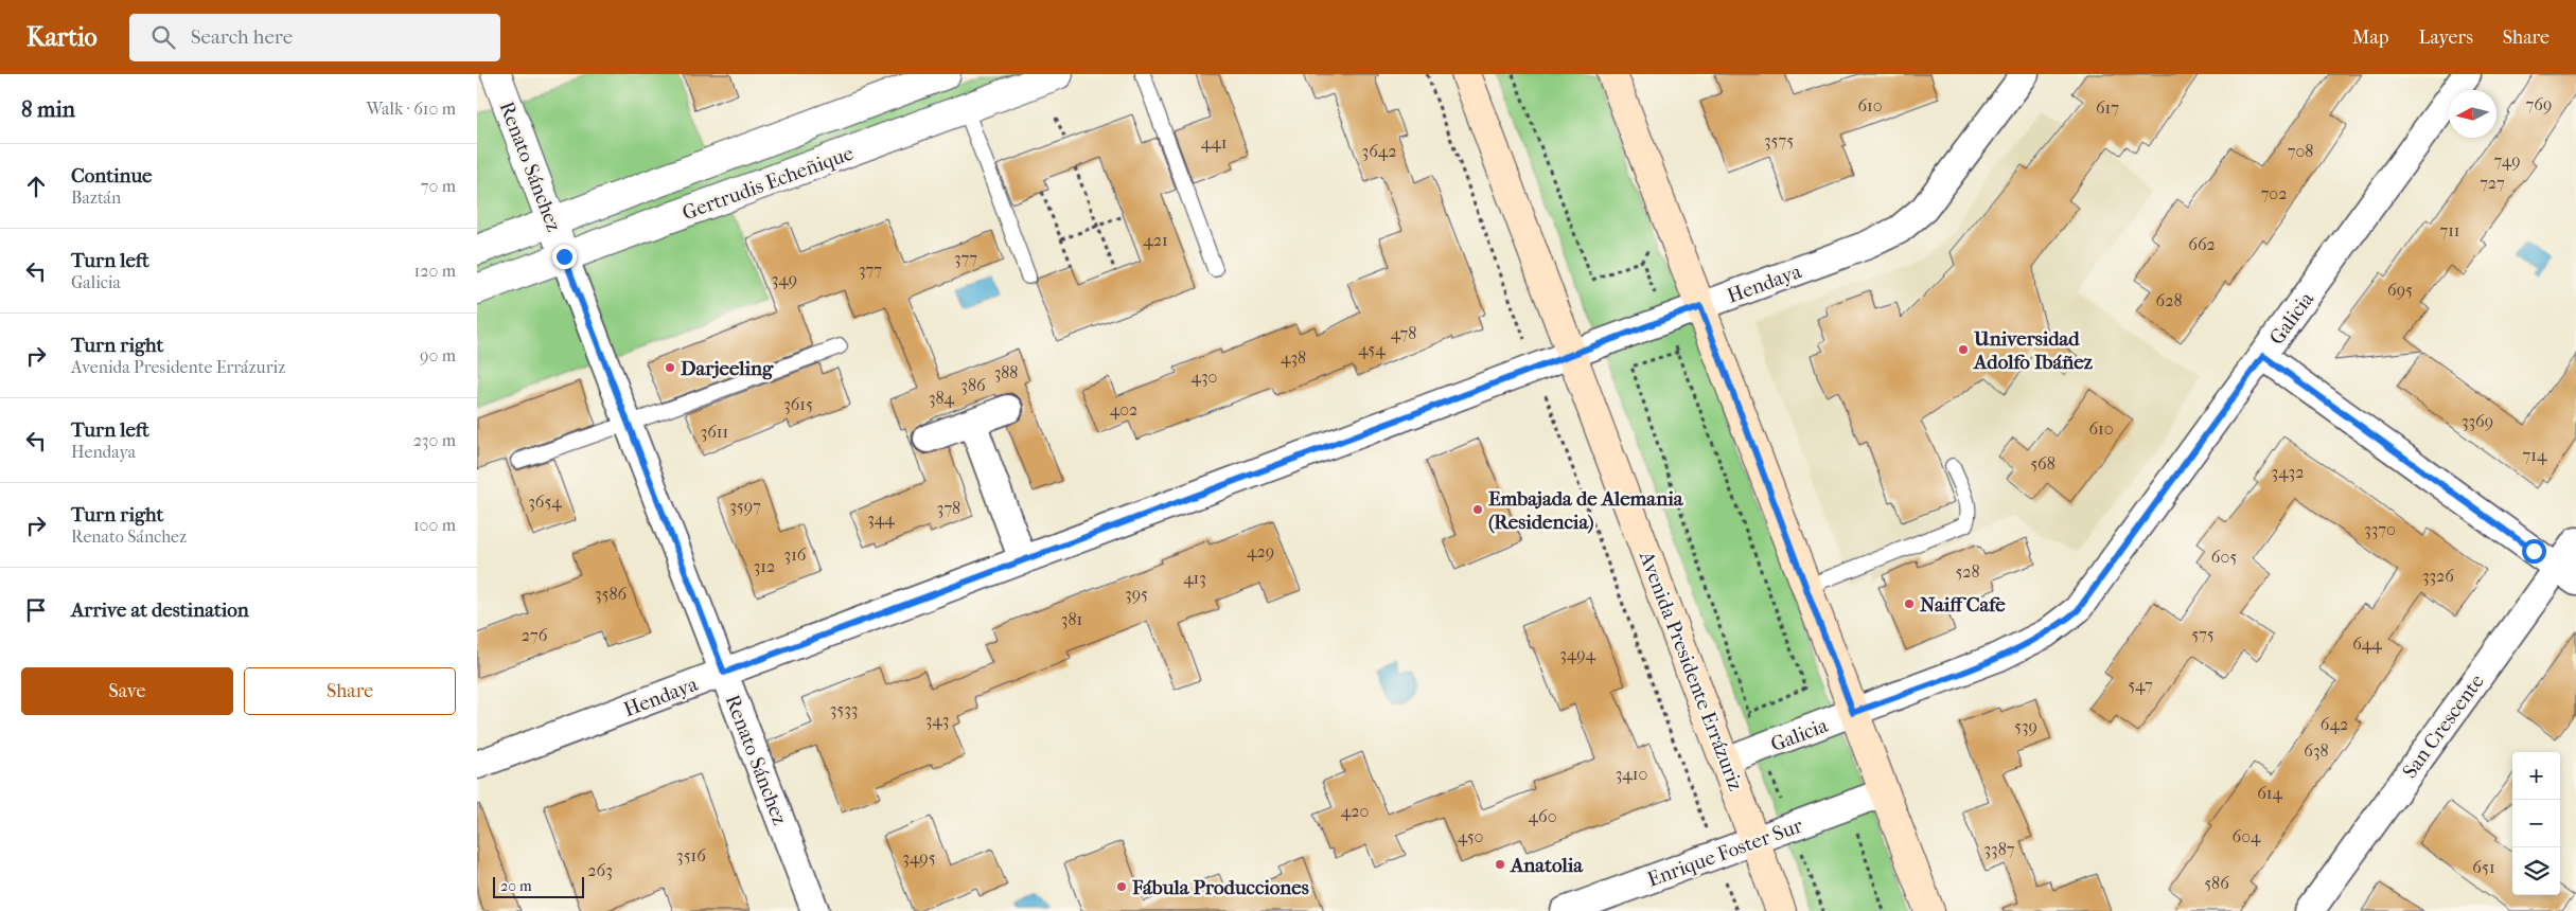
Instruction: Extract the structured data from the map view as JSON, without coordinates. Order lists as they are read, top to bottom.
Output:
{
  "streets": {
    "main road": ["Avenida Presidente Errázuriz"],
    "street": [
      "Renato Sánchez",
      "Gertrudis Echeñique",
      "Hendaya",
      "Galicia",
      "San Crescente",
      "Enrique Foster Sur"
    ]
  },
  "crossings": [
    ["Renato Sánchez", "Gertrudis Echeñique"],
    ["Renato Sánchez", "Hendaya"],
    ["Hendaya", "Avenida Presidente Errázuriz"],
    ["Galicia", "Avenida Presidente Errázuriz"],
    ["Avenida Presidente Errázuriz", "Enrique Foster Sur"]
  ],
  "places": [
    "Universidad Adolfo Ibáñez",
    "Darjeeling",
    "Embajada de Alemania (Residencia)",
    "Naiff Cafe",
    "Anatolia",
    "Fábula Producciones"
  ],
  "house_numbers": [
    "769",
    "610",
    "617",
    "3575",
    "441",
    "3642",
    "708",
    "749",
    "727",
    "702",
    "711",
    "421",
    "662",
    "377",
    "377",
    "349",
    "695",
    "628",
    "478",
    "454",
    "438",
    "388",
    "430",
    "386",
    "384",
    "3615",
    "402",
    "3369",
    "610",
    "3611",
    "714",
    "568",
    "3432",
    "3654",
    "3597",
    "378",
    "344",
    "3370",
    "429",
    "316",
    "605",
    "312",
    "528",
    "3326",
    "413",
    "3586",
    "395",
    "381",
    "575",
    "276",
    "644",
    "3494",
    "547",
    "3533",
    "343",
    "642",
    "539",
    "638",
    "3410",
    "614",
    "420",
    "460",
    "450",
    "604",
    "3387",
    "3516",
    "3495",
    "651",
    "263",
    "586"
  ],
  "scale_bar": "20 m",
  "north": "left",
  "page": {
    "header": "Kartio",
    "search": "Search here",
    "nav": ["Map", "Layers", "Share"],
    "heading": ["8 min", "Walk · 610 m"],
    "list": [
      ["Continue", "Baztán", "70 m"],
      ["Turn left", "Galicia", "120 m"],
      ["Turn right", "Avenida Presidente Errázuriz", "90 m"],
      ["Turn left", "Hendaya", "230 m"],
      ["Turn right", "Renato Sánchez", "100 m"],
      "Arrive at destination"
    ],
    "buttons": ["Save", "Share"],
    "map_buttons": ["+", "−"],
    "scale": "20 m"
  }
}
